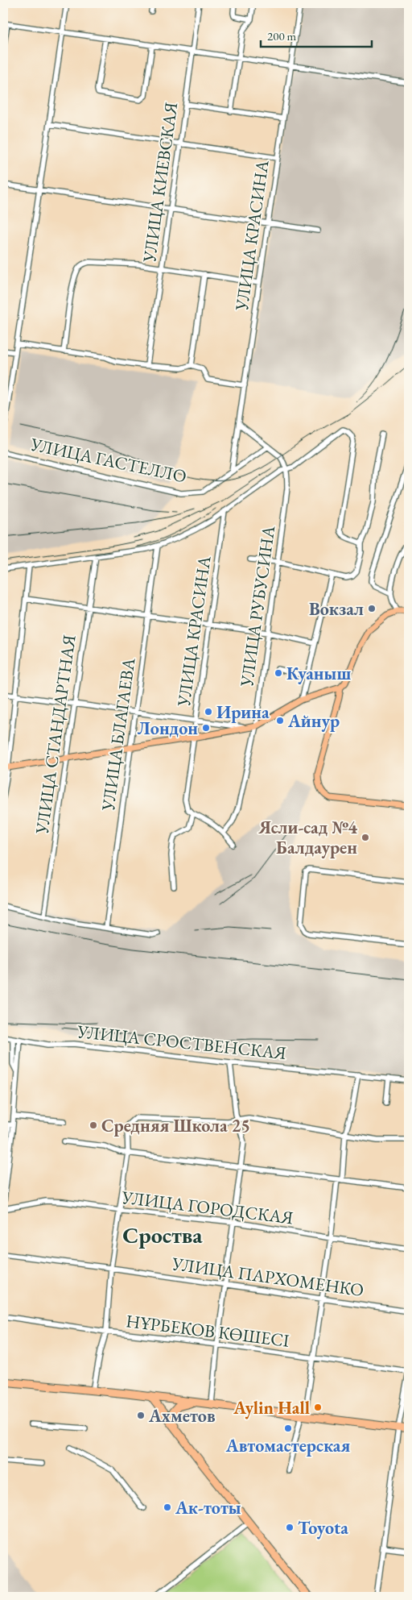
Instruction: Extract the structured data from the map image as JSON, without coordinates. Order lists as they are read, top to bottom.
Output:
{
  "streets": {
    "street": [
      "УЛИЦА КИЕВСКАЯ",
      "УЛИЦА КРАСИНА",
      "УЛИЦА ГАСТЕЛЛО",
      "УЛИЦА РУБУСИНА",
      "УЛИЦА СТАНДАРТНАЯ",
      "УЛИЦА БЛАГАЕВА",
      "УЛИЦА СРОСТВЕНСКАЯ",
      "УЛИЦА ГОРОДСКАЯ",
      "УЛИЦА ПАРХОМЕНКО",
      "НҰРБЕКОВ КӨШЕСІ"
    ]
  },
  "crossings": [
    ["УЛИЦА КРАСИНА", "УЛИЦА ГАСТЕЛЛО"],
    ["УЛИЦА КРАСИНА", "УЛИЦА РУБУСИНА"],
    ["УЛИЦА ГАСТЕЛЛО", "УЛИЦА РУБУСИНА"]
  ],
  "districts": ["Сроства"],
  "places": [
    "Вокзал",
    "Куаныш",
    "Ирина",
    "Айнур",
    "Лондон",
    "Ясли-сад №4 Балдаурен",
    "Средняя Школа 25",
    "Aylin Hall",
    "Ахметов",
    "Автомастерская",
    "Ак-тоты",
    "Toyota"
  ],
  "scale_bar": "200 m"
}
